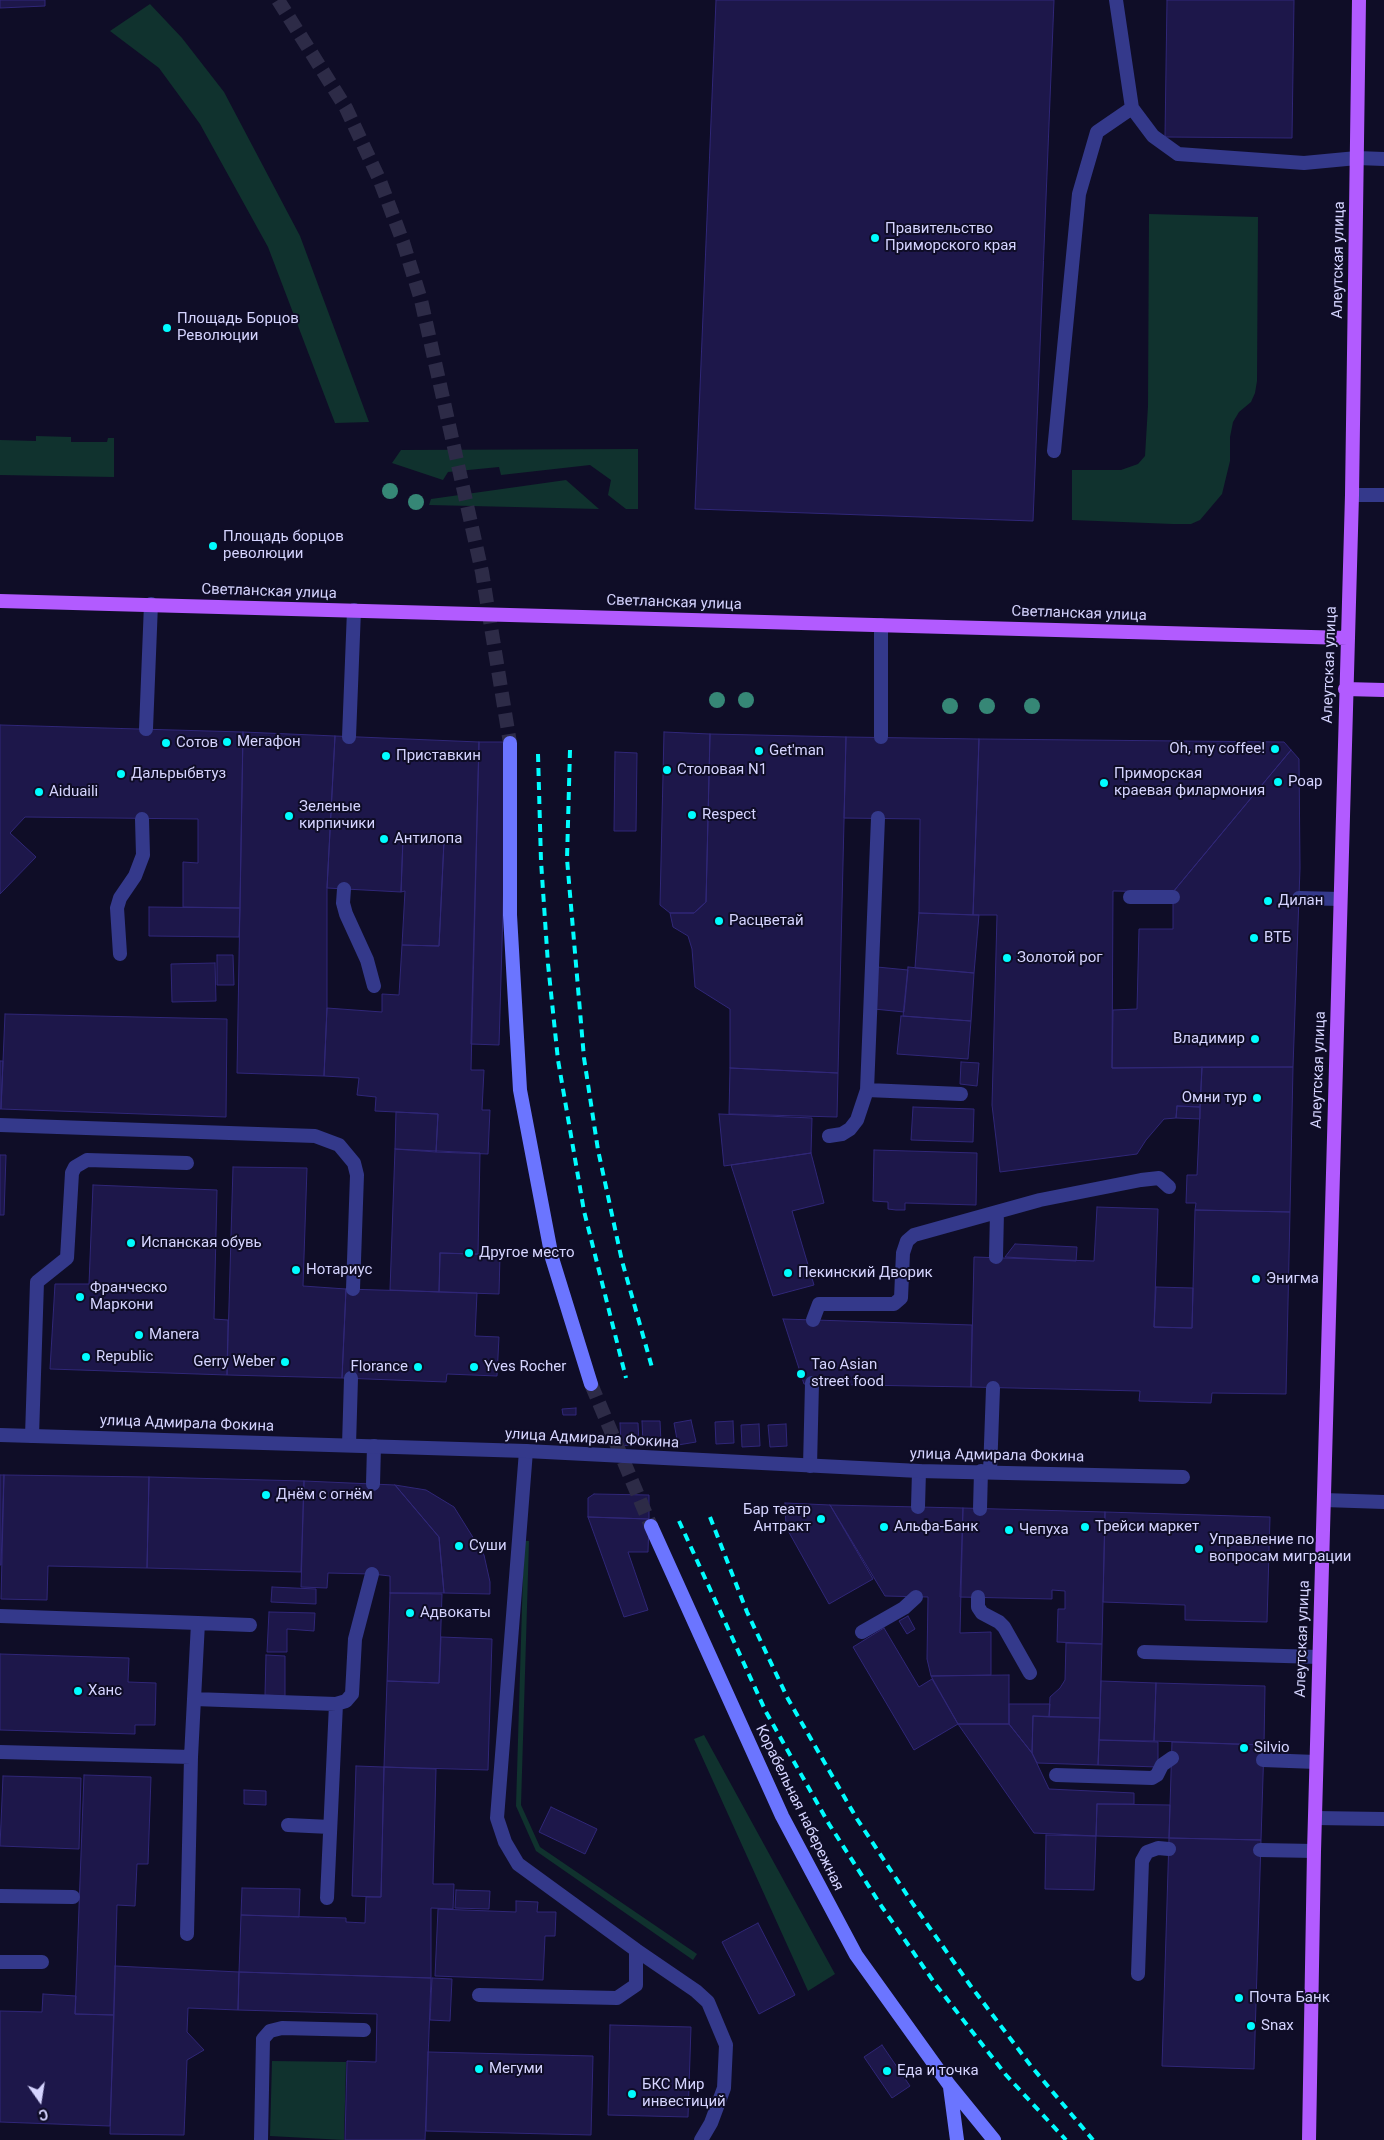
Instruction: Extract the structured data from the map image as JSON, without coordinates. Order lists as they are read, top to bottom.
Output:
{
  "streets": {
    "main road": ["Алеутская улица", "Светланская улица", "Корабельная набережная"],
    "street": ["улица Адмирала Фокина"]
  },
  "crossings": [
    ["Алеутская улица", "Светланская улица"]
  ],
  "places": [
    "Правительство Приморского края",
    "Площадь Борцов Революции",
    "Площадь борцов революции",
    "Мегафон",
    "Сотов",
    "Oh, my coffee!",
    "Get'man",
    "Приставкин",
    "Столовая N1",
    "Дальрыбвтуз",
    "Роар",
    "Приморская краевая филармония",
    "Aiduaili",
    "Respect",
    "Зеленые кирпичики",
    "Антилопа",
    "Дилан",
    "Расцветай",
    "ВТБ",
    "Золотой рог",
    "Владимир",
    "Омни тур",
    "Испанская обувь",
    "Другое место",
    "Нотариус",
    "Пекинский Дворик",
    "Энигма",
    "Франческо Маркони",
    "Manera",
    "Republic",
    "Gerry Weber",
    "Florance",
    "Yves Rocher",
    "Tao Asian street food",
    "Днём с огнём",
    "Бар театр Антракт",
    "Альфа-Банк",
    "Трейси маркет",
    "Чепуха",
    "Суши",
    "Управление по вопросам миграции",
    "Адвокаты",
    "Ханс",
    "Silvio",
    "Почта Банк",
    "Snax",
    "Мегуми",
    "Еда и точка",
    "БКС Мир инвестиций"
  ],
  "north": "bottom"
}
